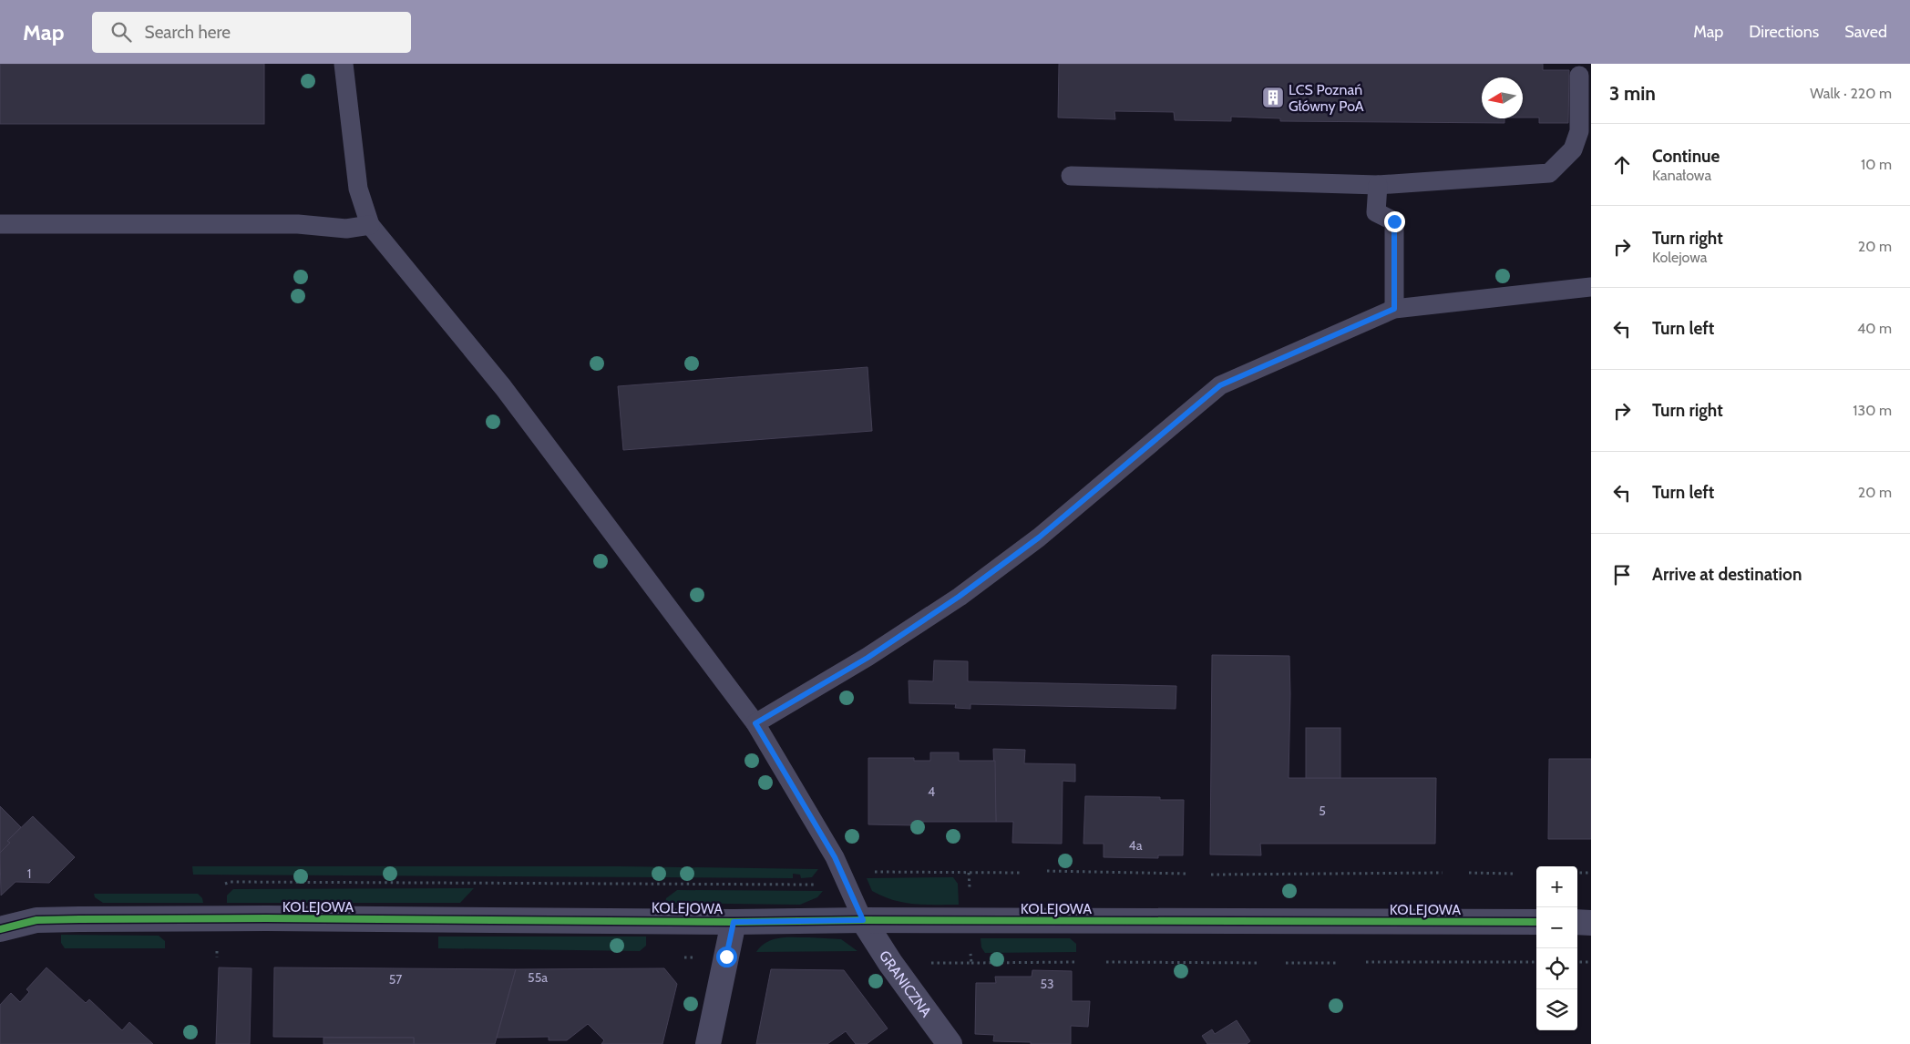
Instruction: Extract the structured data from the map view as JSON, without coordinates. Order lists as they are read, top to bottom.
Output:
{
  "streets": {
    "street": ["KOLEJOWA", "GRANICZNA"]
  },
  "crossings": [
    ["KOLEJOWA", "GRANICZNA"]
  ],
  "places": {
    "building": ["LCS Poznań Główny PoA"]
  },
  "house_numbers": [
    "4",
    "5",
    "4a",
    "1",
    "55a",
    "57",
    "53"
  ],
  "north": "left",
  "page": {
    "header": "Map",
    "search": "Search here",
    "nav": ["Map", "Directions", "Saved"],
    "heading": ["3 min", "Walk · 220 m"],
    "list": [
      ["Continue", "Kanałowa", "10 m"],
      ["Turn right", "Kolejowa", "20 m"],
      ["Turn left", "40 m"],
      ["Turn right", "130 m"],
      ["Turn left", "20 m"],
      "Arrive at destination"
    ],
    "map_buttons": ["+", "−"]
  }
}
